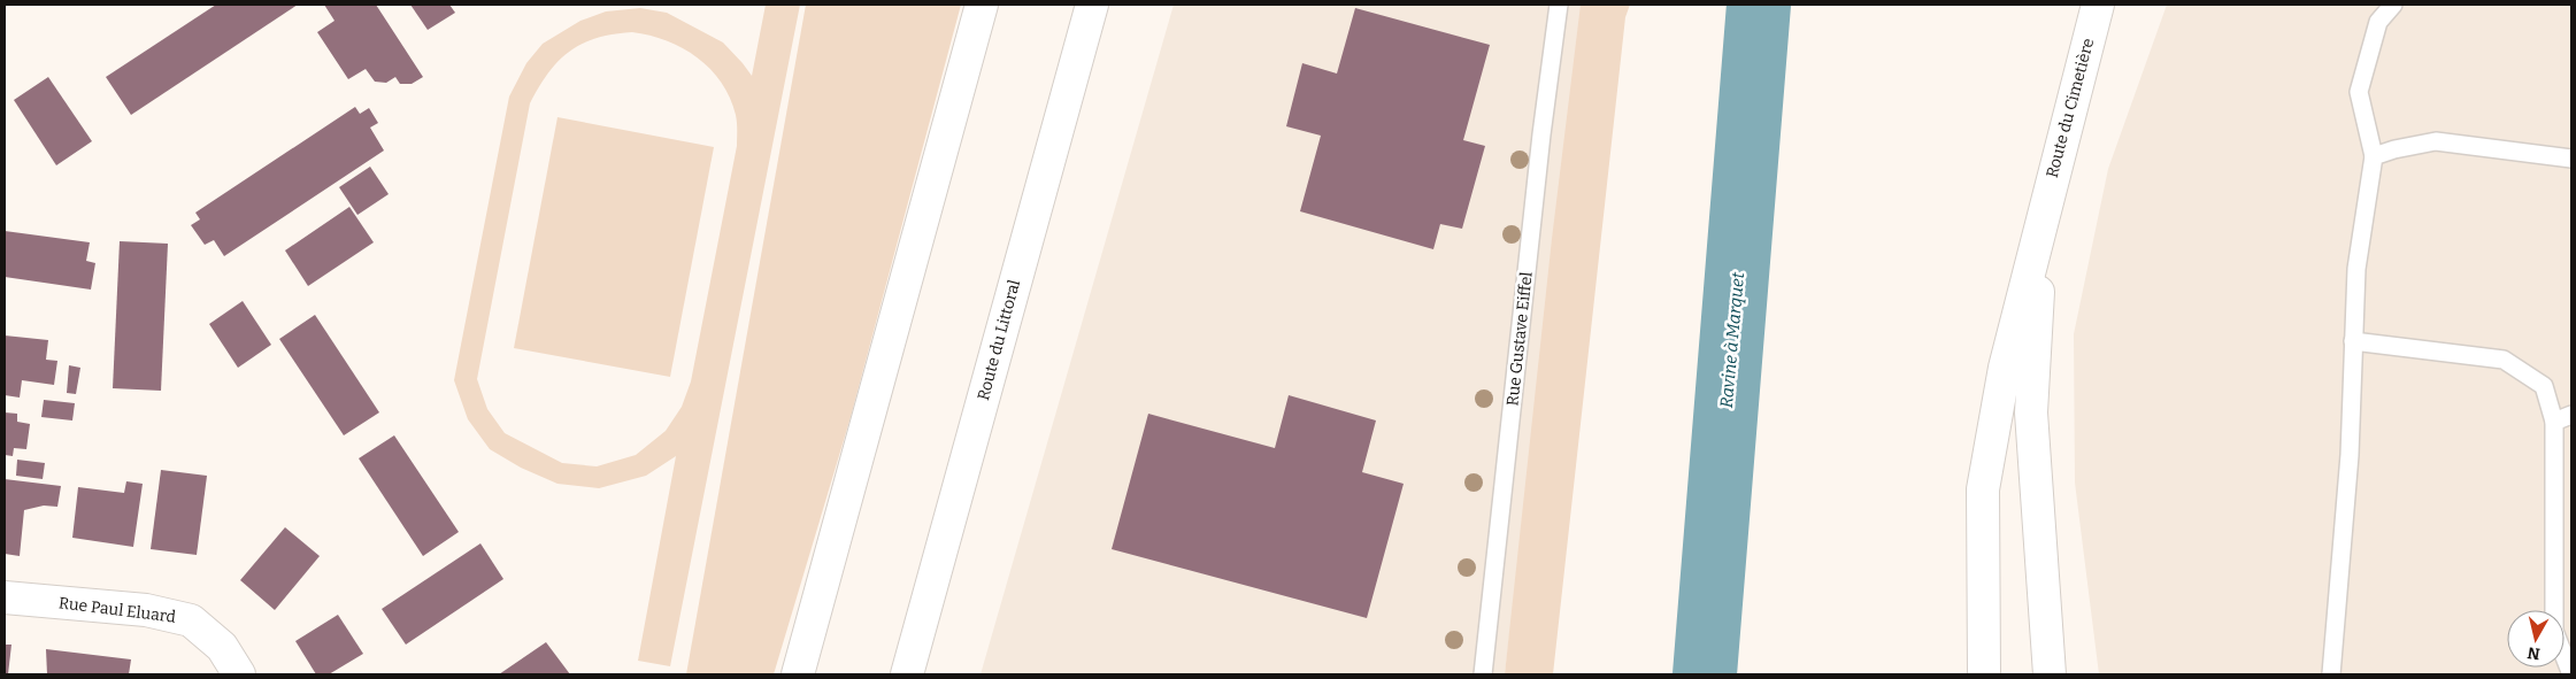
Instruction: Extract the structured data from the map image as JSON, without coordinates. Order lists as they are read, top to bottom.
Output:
{
  "streets": {
    "main road": ["Route du Cimetière", "Route du Littoral", "Rue Paul Eluard"],
    "lane": ["Rue Gustave Eiffel"]
  },
  "water": ["Ravine à Marquet"],
  "north": "bottom"
}
